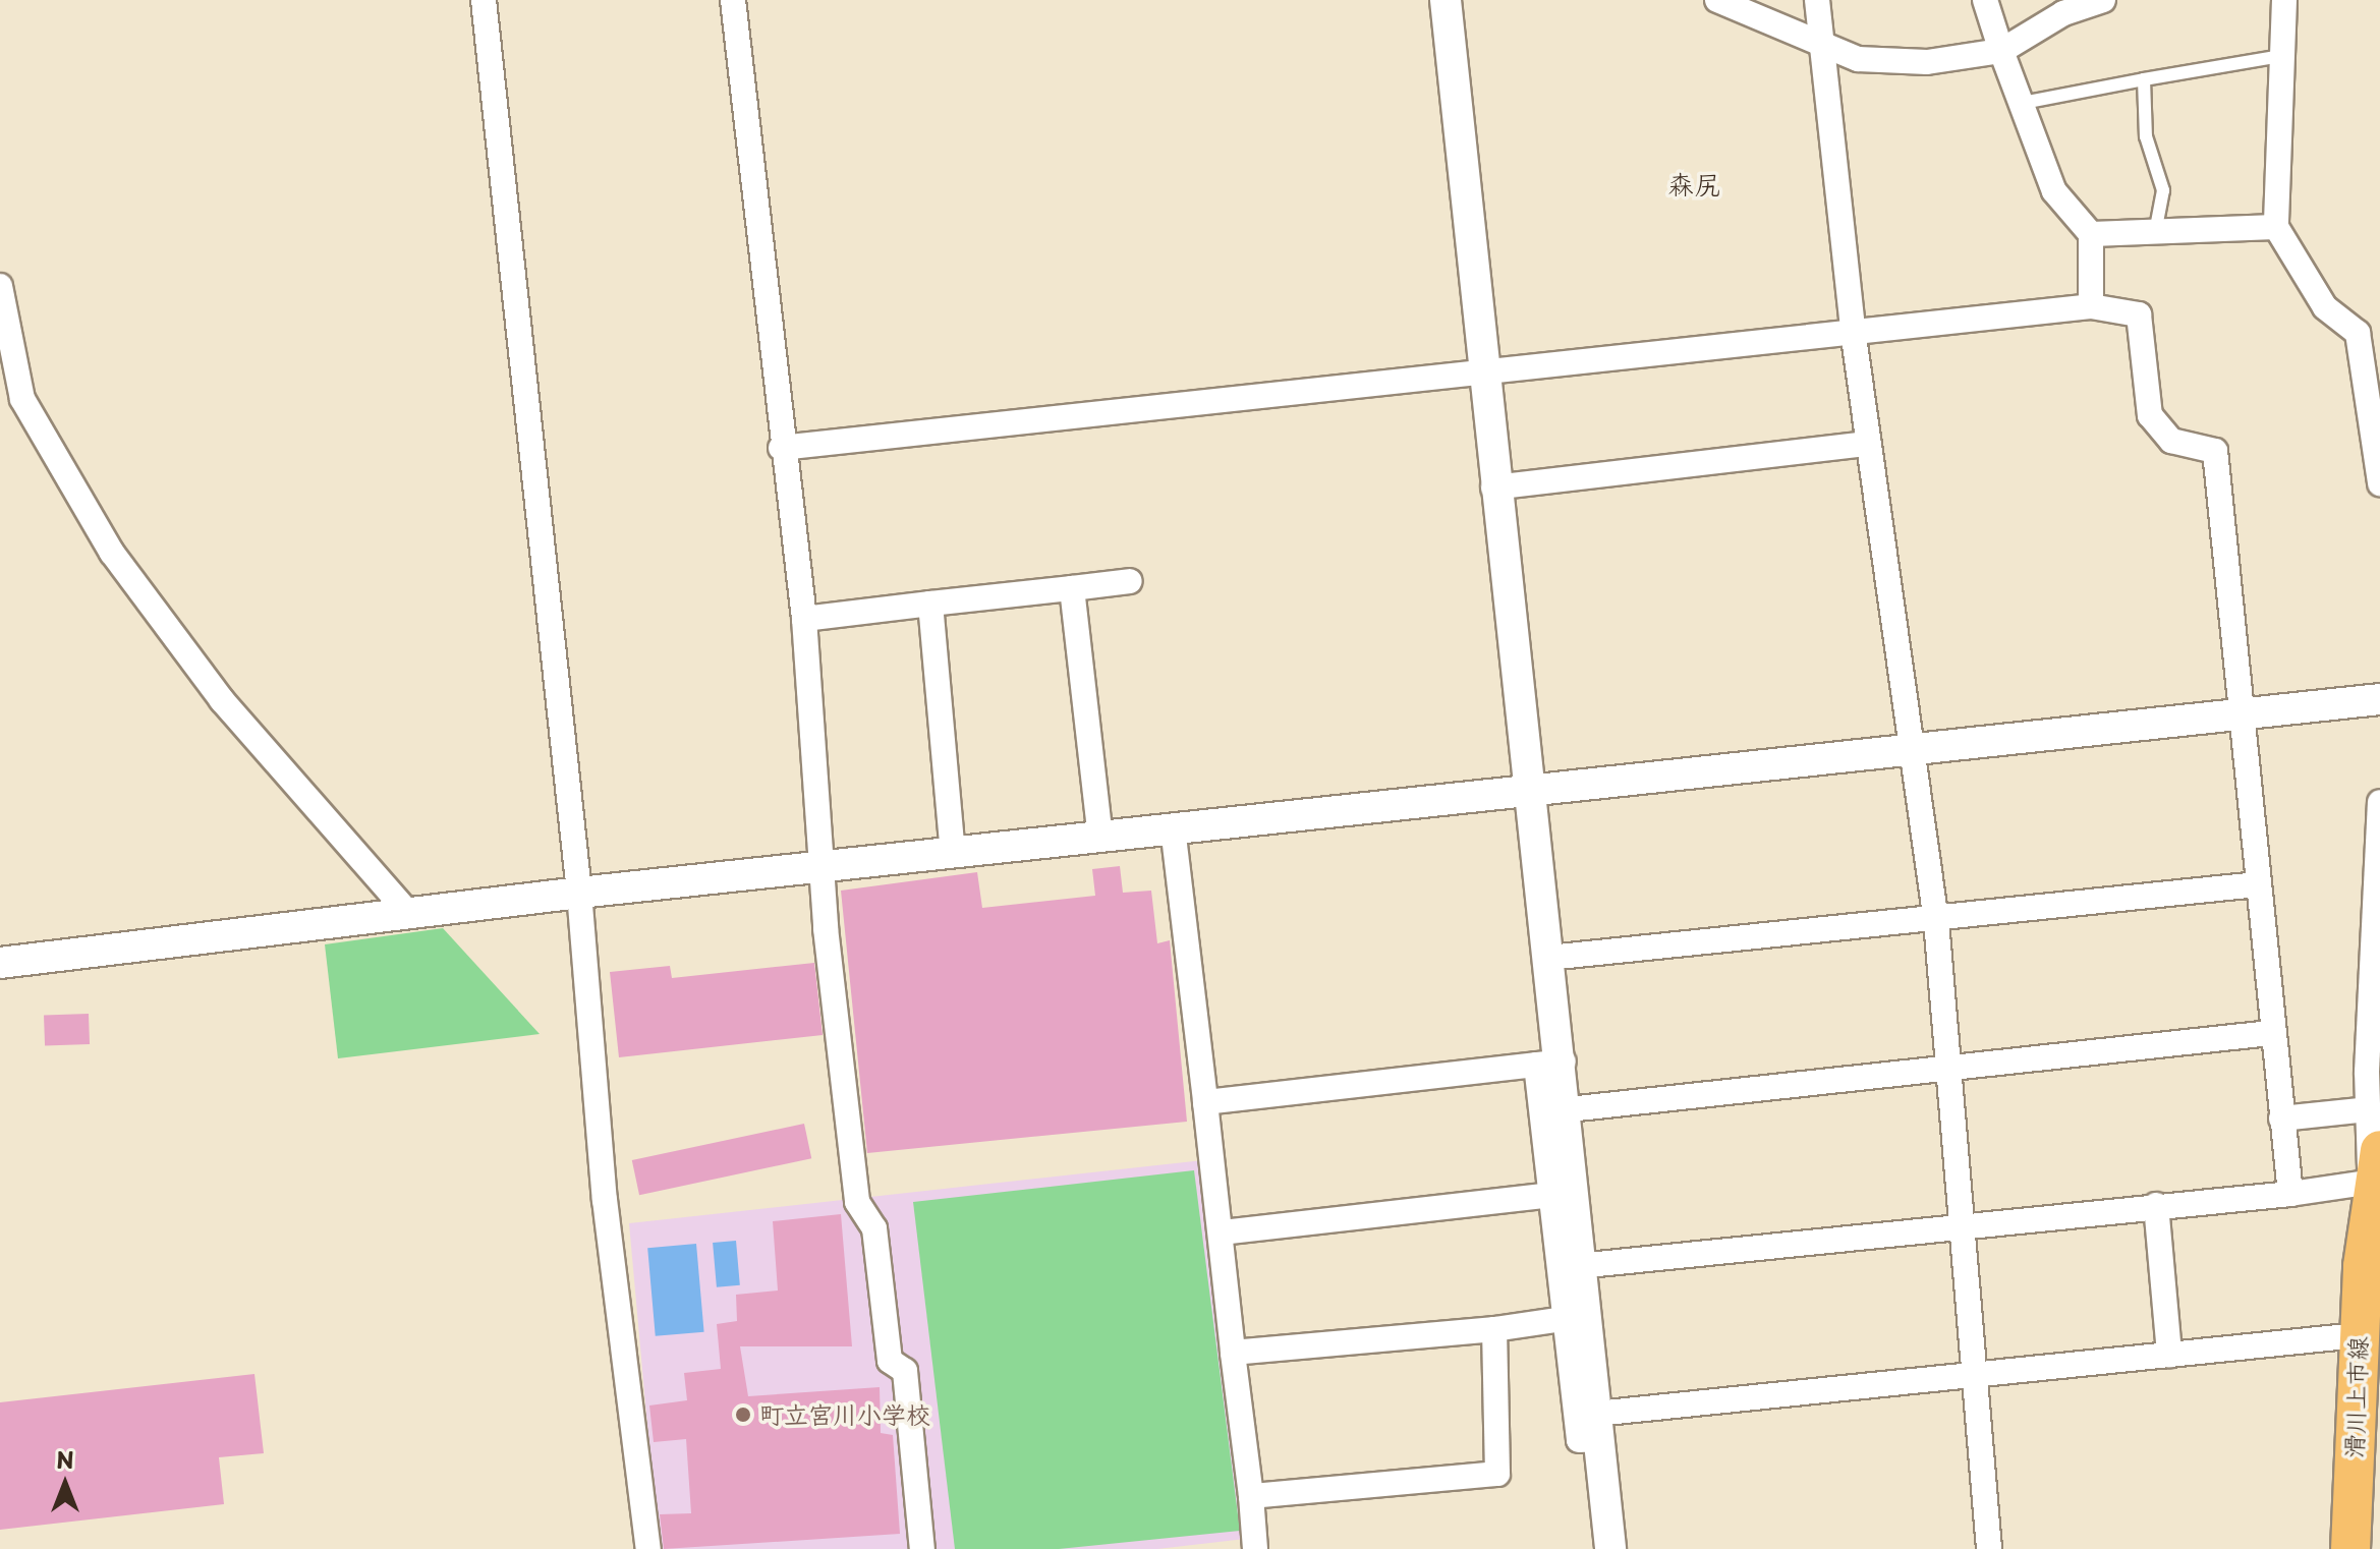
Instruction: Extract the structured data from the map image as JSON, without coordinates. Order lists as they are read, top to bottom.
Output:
{
  "streets": {
    "main road": ["滑川上市線"]
  },
  "districts": ["森尻"],
  "places": ["町立宮川小学校"],
  "north": "top"
}
